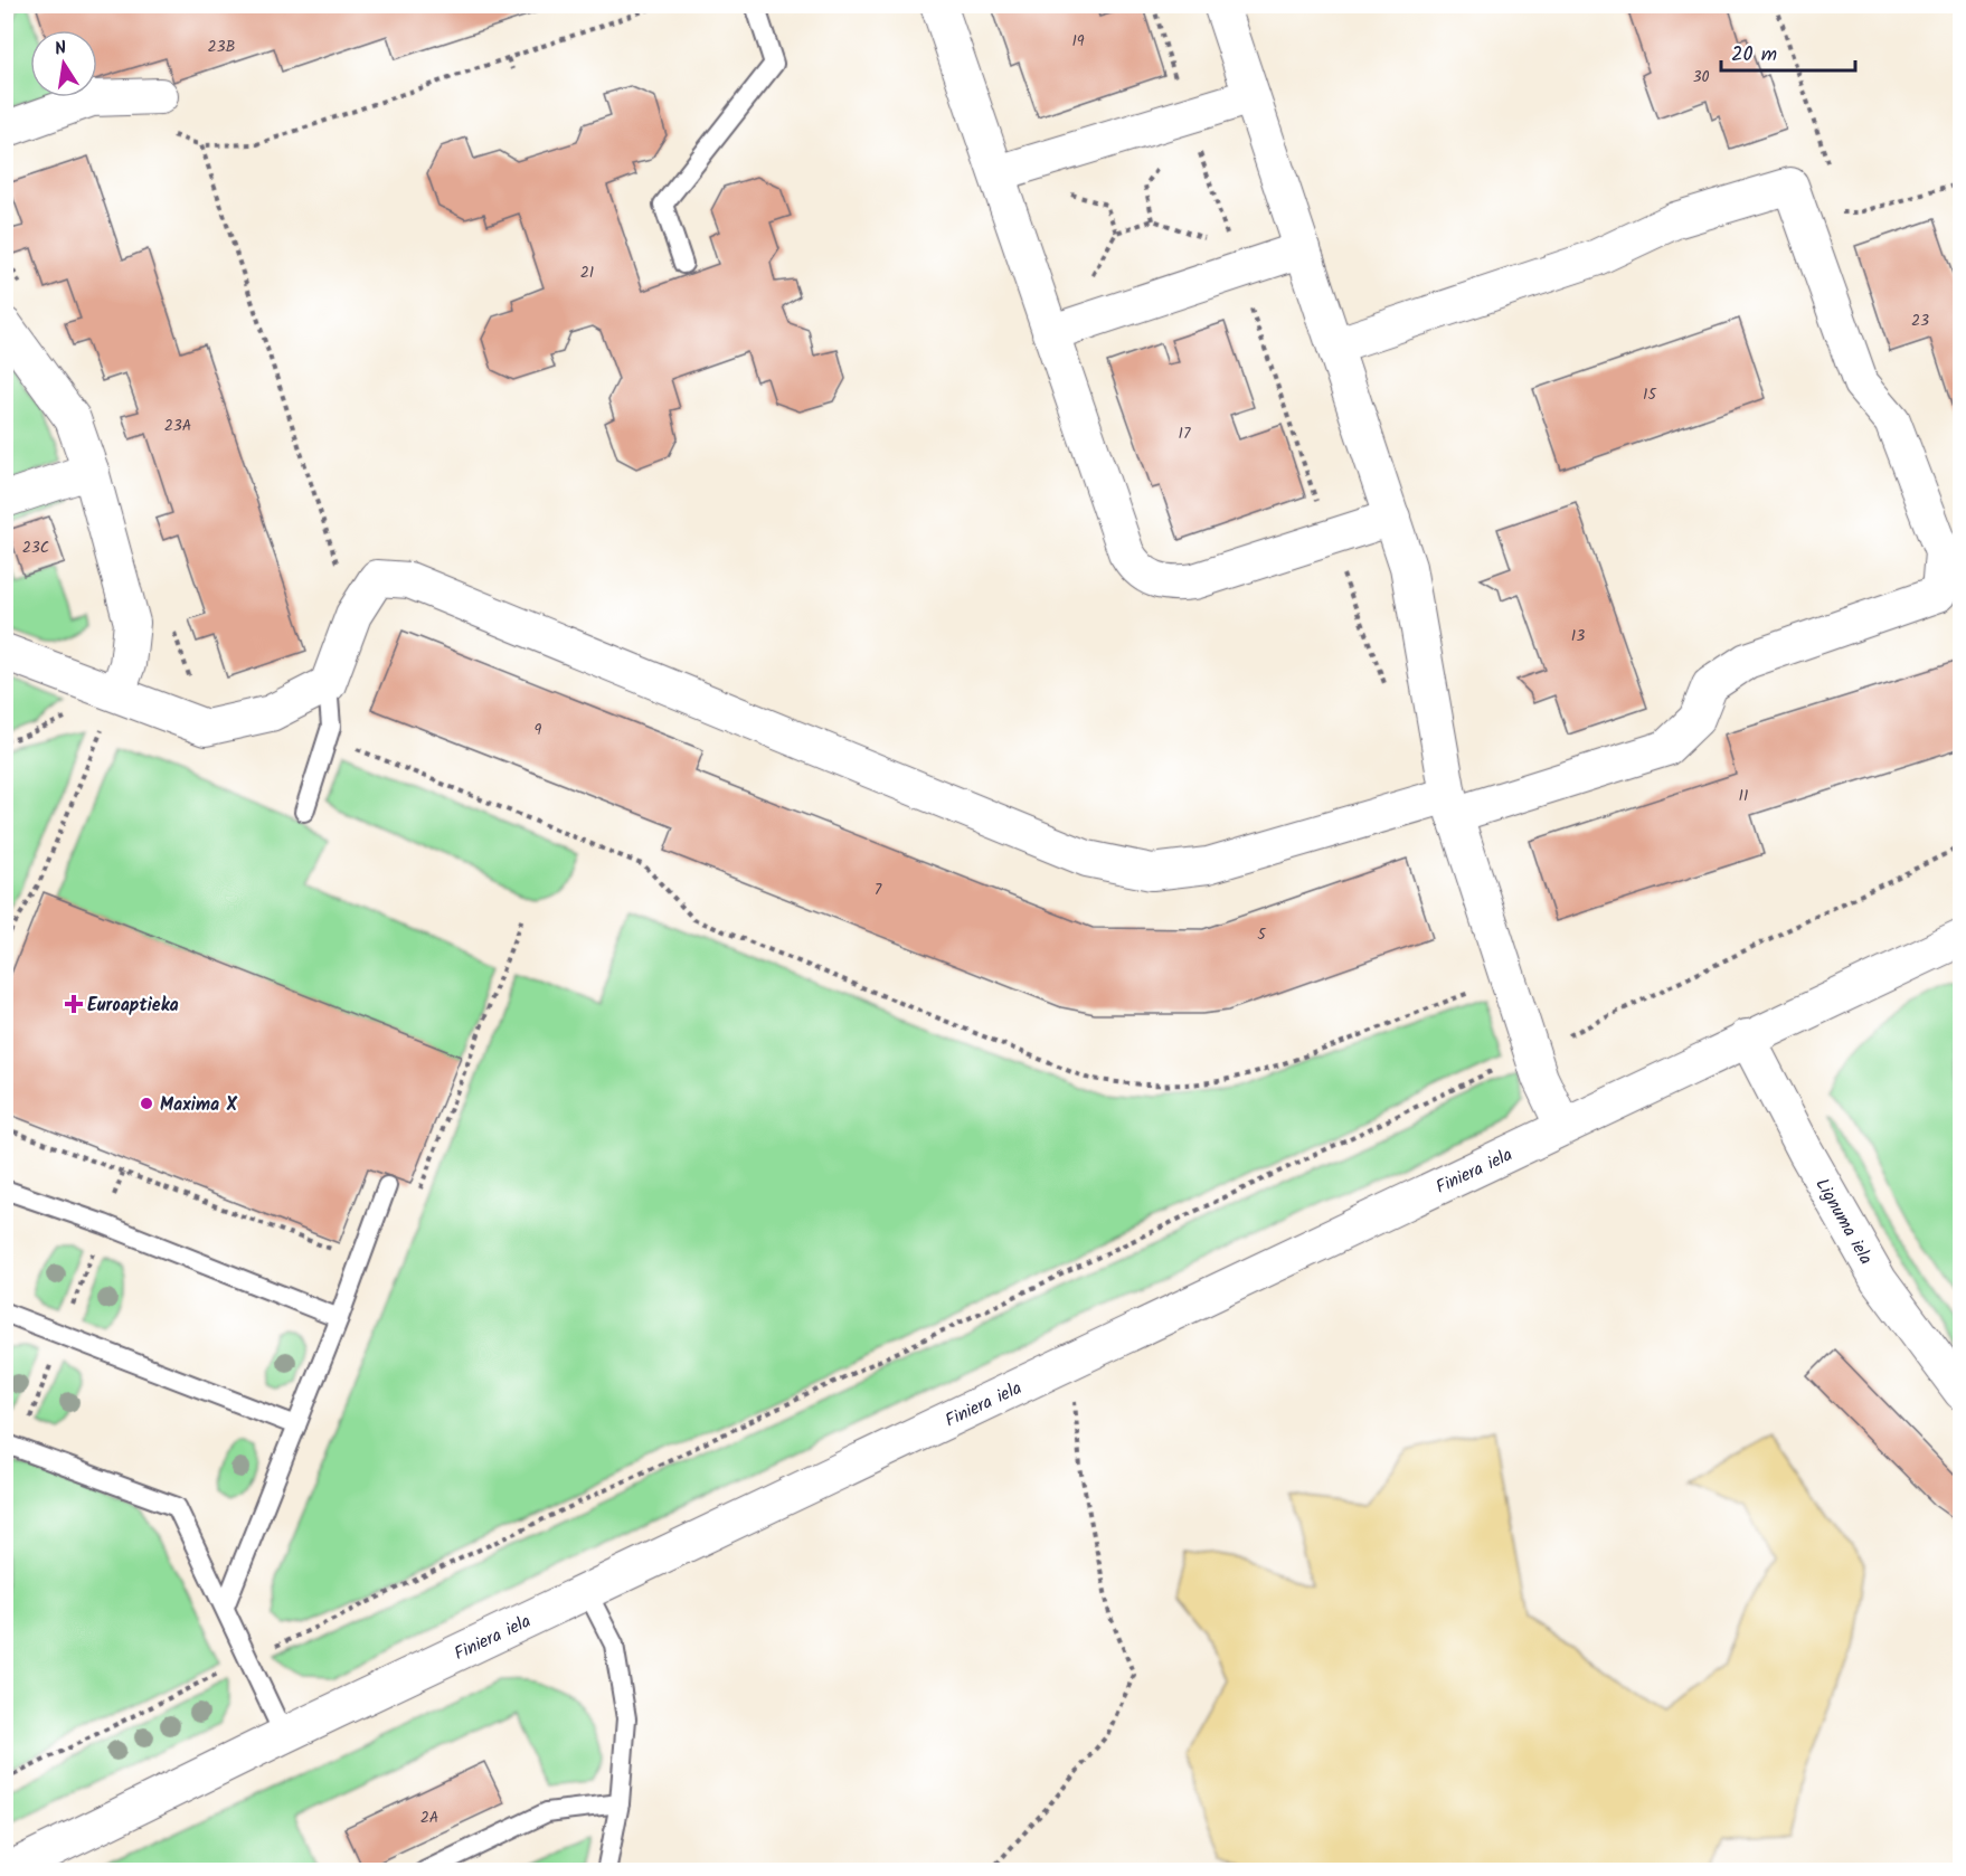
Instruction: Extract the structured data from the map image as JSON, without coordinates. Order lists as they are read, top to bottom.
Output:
{
  "streets": {
    "street": ["Finiera iela", "Lignuma iela"]
  },
  "crossings": [
    ["Finiera iela", "Lignuma iela"]
  ],
  "places": {
    "health": ["Euroaptieka"],
    "other": ["Maxima X"]
  },
  "house_numbers": [
    "19",
    "23B",
    "30",
    "21",
    "23",
    "15",
    "23A",
    "17",
    "23C",
    "13",
    "9",
    "11",
    "7",
    "5",
    "2A"
  ],
  "scale_bar": "20 m",
  "north": "top"
}
